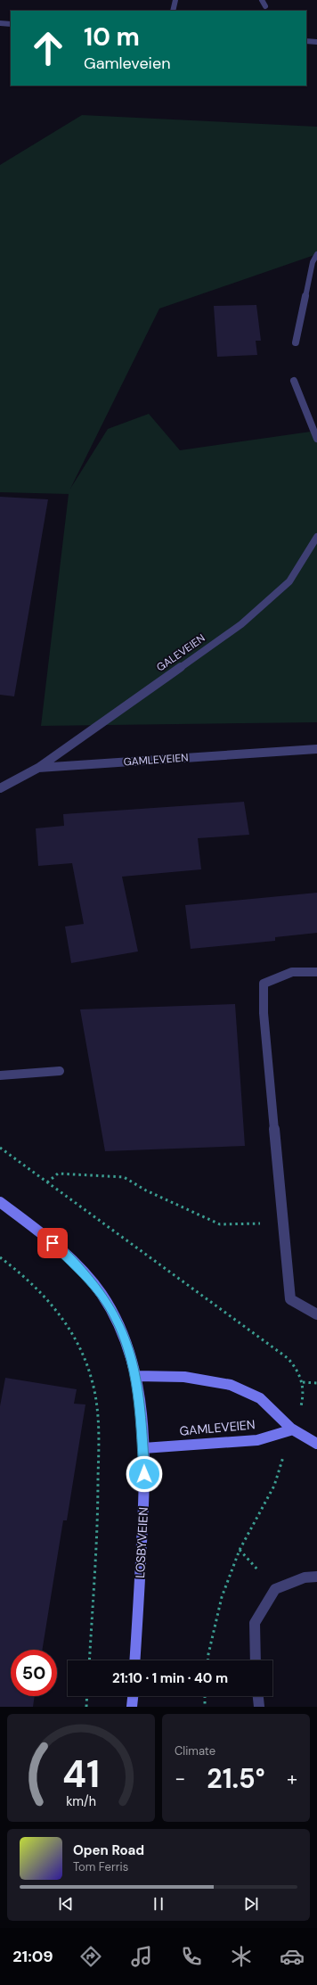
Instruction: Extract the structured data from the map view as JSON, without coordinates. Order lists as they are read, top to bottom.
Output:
{
  "streets": {
    "main road": ["GAMLEVEIEN", "LOSBYVEIEN"],
    "street": ["GALEVEIEN"]
  },
  "crossings": [
    ["GALEVEIEN", "GAMLEVEIEN"],
    ["GAMLEVEIEN", "LOSBYVEIEN"]
  ],
  "page": {
    "turn": ["10 m", "Gamleveien"],
    "limit": "50",
    "trip": "21:10 · 1 min · 40 m",
    "tile": "Climate",
    "heat": ["−", "21.5°", "+"],
    "song": ["Open Road", "Tom Ferris"],
    "tabs": "21:09",
    "gauge": ["41", "km/h"]
  }
}
